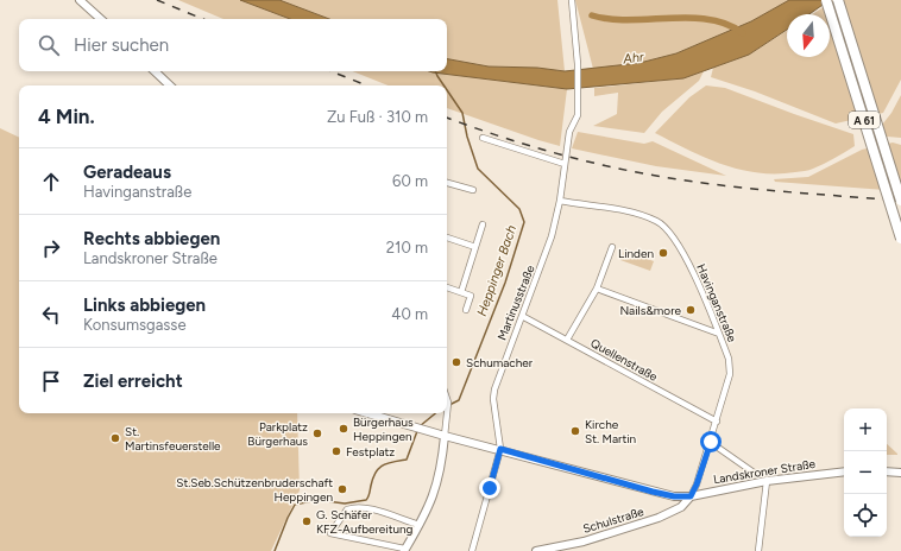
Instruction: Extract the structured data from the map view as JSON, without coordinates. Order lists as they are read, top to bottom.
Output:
{
  "streets": {
    "highway": ["A 61"],
    "main road": ["Landskroner Straße", "Schulstraße"],
    "street": ["Martinusstraße", "Havinganstraße", "Quellenstraße"]
  },
  "crossings": [
    ["Martinusstraße", "Havinganstraße"],
    ["Martinusstraße", "Quellenstraße"],
    ["Martinusstraße", "Landskroner Straße"],
    ["Havinganstraße", "Quellenstraße"],
    ["Havinganstraße", "Landskroner Straße"],
    ["Havinganstraße", "Schulstraße"],
    ["Landskroner Straße", "Schulstraße"]
  ],
  "water": ["Ahr", "Heppinger Bach"],
  "places": [
    "Linden",
    "Nails&more",
    "Schumacher",
    "Bürgerhaus Heppingen",
    "Kirche St. Martin",
    "Parkplatz Bürgerhaus",
    "St. Martinsfeuerstelle",
    "Festplatz",
    "St.Seb.Schützenbruderschaft Heppingen",
    "G. Schäfer KFZ-Aufbereitung"
  ],
  "north": "bottom",
  "page": {
    "search": "Hier suchen",
    "heading": ["4 Min.", "Zu Fuß · 310 m"],
    "list": [
      ["Geradeaus", "Havinganstraße", "60 m"],
      ["Rechts abbiegen", "Landskroner Straße", "210 m"],
      ["Links abbiegen", "Konsumsgasse", "40 m"],
      "Ziel erreicht"
    ],
    "map_buttons": ["+", "−"]
  }
}
